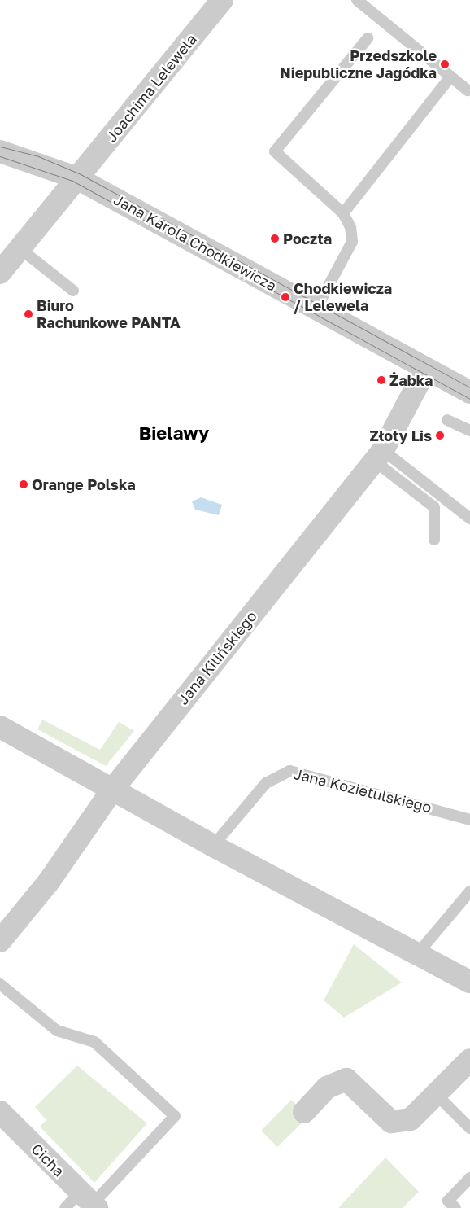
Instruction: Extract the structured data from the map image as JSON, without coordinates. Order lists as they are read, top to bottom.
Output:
{
  "streets": {
    "street": [
      "Joachima Lelewela",
      "Jana Karola Chodkiewicza",
      "Jana Kilińskiego",
      "Cicha"
    ],
    "lane": ["Jana Kozietulskiego"]
  },
  "crossings": [
    ["Joachima Lelewela", "Jana Karola Chodkiewicza"],
    ["Jana Karola Chodkiewicza", "Jana Kilińskiego"]
  ],
  "districts": ["Bielawy"],
  "places": [
    "Przedszkole Niepubliczne Jagódka",
    "Poczta",
    "Chodkiewicza / Lelewela",
    "Biuro Rachunkowe PANTA",
    "Żabka",
    "Złoty Lis",
    "Orange Polska"
  ]
}
